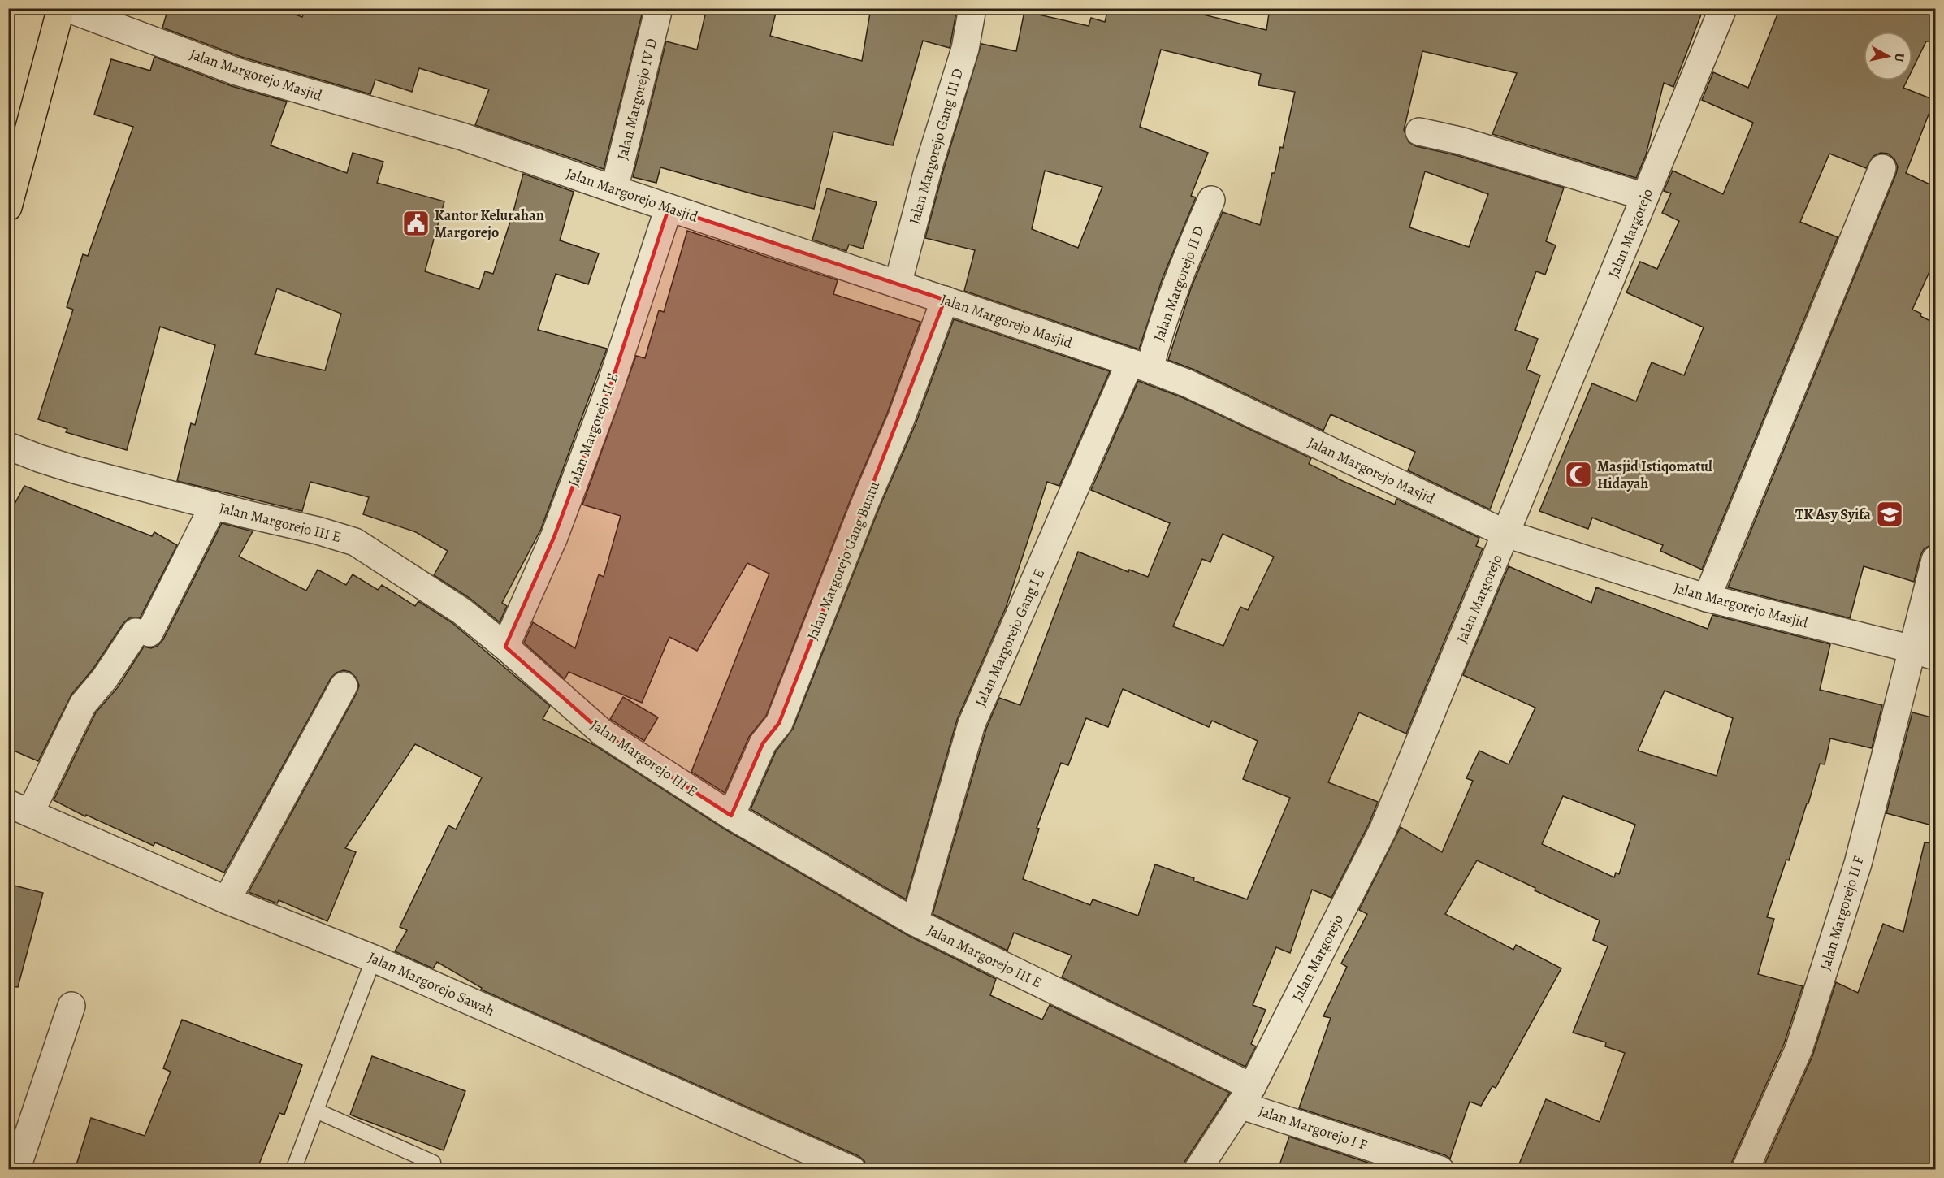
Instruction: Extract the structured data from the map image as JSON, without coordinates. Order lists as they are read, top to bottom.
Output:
{
  "streets": {
    "street": [
      "Jalan Margorejo Masjid",
      "Jalan Margorejo IV D",
      "Jalan Margorejo Gang III D",
      "Jalan Margorejo",
      "Jalan Margorejo II D",
      "Jalan Margorejo II E",
      "Jalan Margorejo III E",
      "Jalan Margorejo Gang Buntu",
      "Jalan Margorejo Gang I E",
      "Jalan Margorejo II F",
      "Jalan Margorejo Sawah",
      "Jalan Margorejo I F"
    ]
  },
  "crossings": [
    ["Jalan Margorejo Masjid", "Jalan Margorejo IV D"],
    ["Jalan Margorejo Masjid", "Jalan Margorejo Gang III D"],
    ["Jalan Margorejo Masjid", "Jalan Margorejo"],
    ["Jalan Margorejo Masjid", "Jalan Margorejo II D"],
    ["Jalan Margorejo Masjid", "Jalan Margorejo II E"],
    ["Jalan Margorejo Masjid", "Jalan Margorejo Gang Buntu"],
    ["Jalan Margorejo Masjid", "Jalan Margorejo Gang I E"],
    ["Jalan Margorejo Masjid", "Jalan Margorejo II F"],
    ["Jalan Margorejo", "Jalan Margorejo III E"],
    ["Jalan Margorejo", "Jalan Margorejo I F"],
    ["Jalan Margorejo II D", "Jalan Margorejo Gang I E"],
    ["Jalan Margorejo II E", "Jalan Margorejo III E"],
    ["Jalan Margorejo III E", "Jalan Margorejo Gang Buntu"],
    ["Jalan Margorejo III E", "Jalan Margorejo Gang I E"],
    ["Jalan Margorejo III E", "Jalan Margorejo I F"]
  ],
  "places": {
    "public building": ["Kantor Kelurahan Margorejo"],
    "mosque": ["Masjid Istiqomatul Hidayah"],
    "school or university": ["TK Asy Syifa"]
  },
  "north": "right"
}
